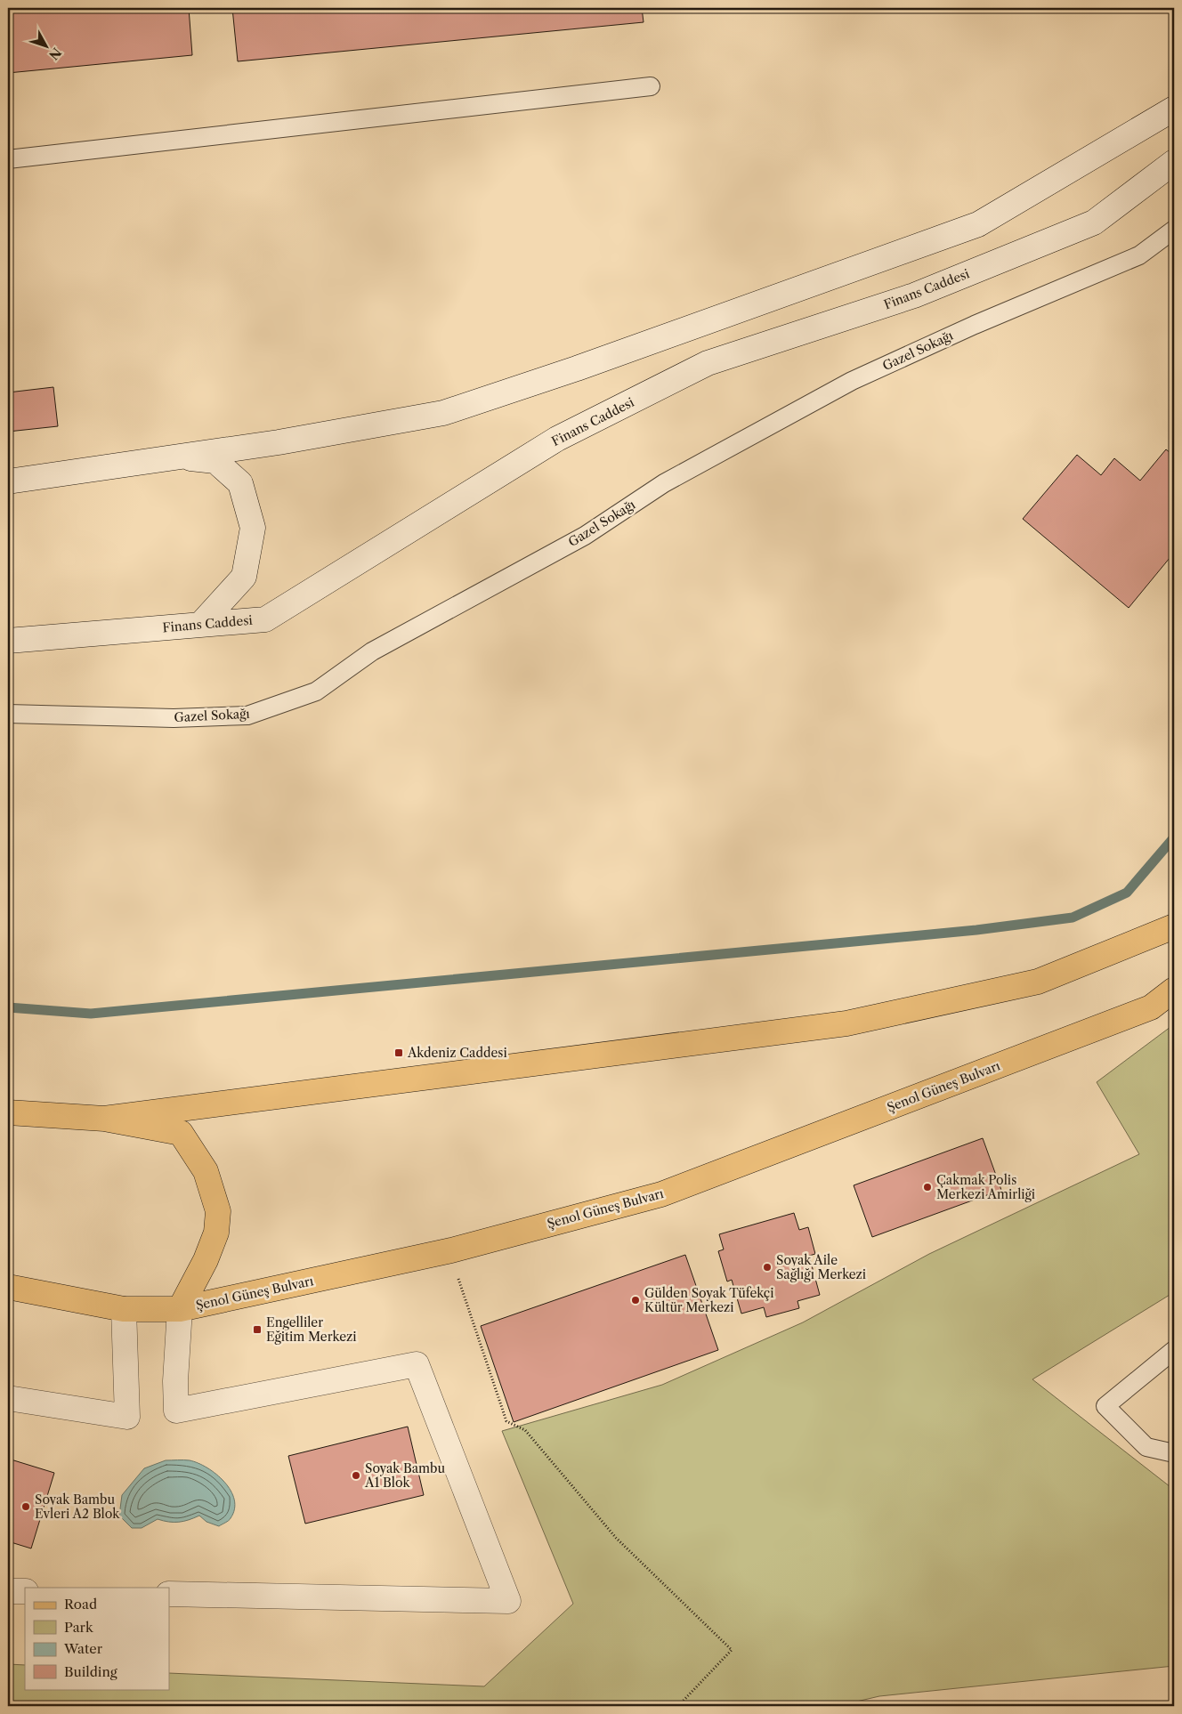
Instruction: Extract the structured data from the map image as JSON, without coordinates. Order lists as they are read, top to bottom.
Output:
{
  "streets": {
    "main road": ["Şenol Güneş Bulvarı"],
    "street": ["Finans Caddesi"],
    "lane": ["Gazel Sokağı"]
  },
  "places": {
    "transit": ["Akdeniz Caddesi", "Engelliler Eğitim Merkezi"],
    "other": [
      "Çakmak Polis Merkezi Amirliği",
      "Soyak Aile Sağlığı Merkezi",
      "Gülden Soyak Tüfekçi Kültür Merkezi",
      "Soyak Bambu A1 Blok",
      "Soyak Bambu Evleri A2 Blok"
    ]
  },
  "legend": [
    "Road",
    "Park",
    "Water",
    "Building"
  ],
  "north": "bottom right"
}
